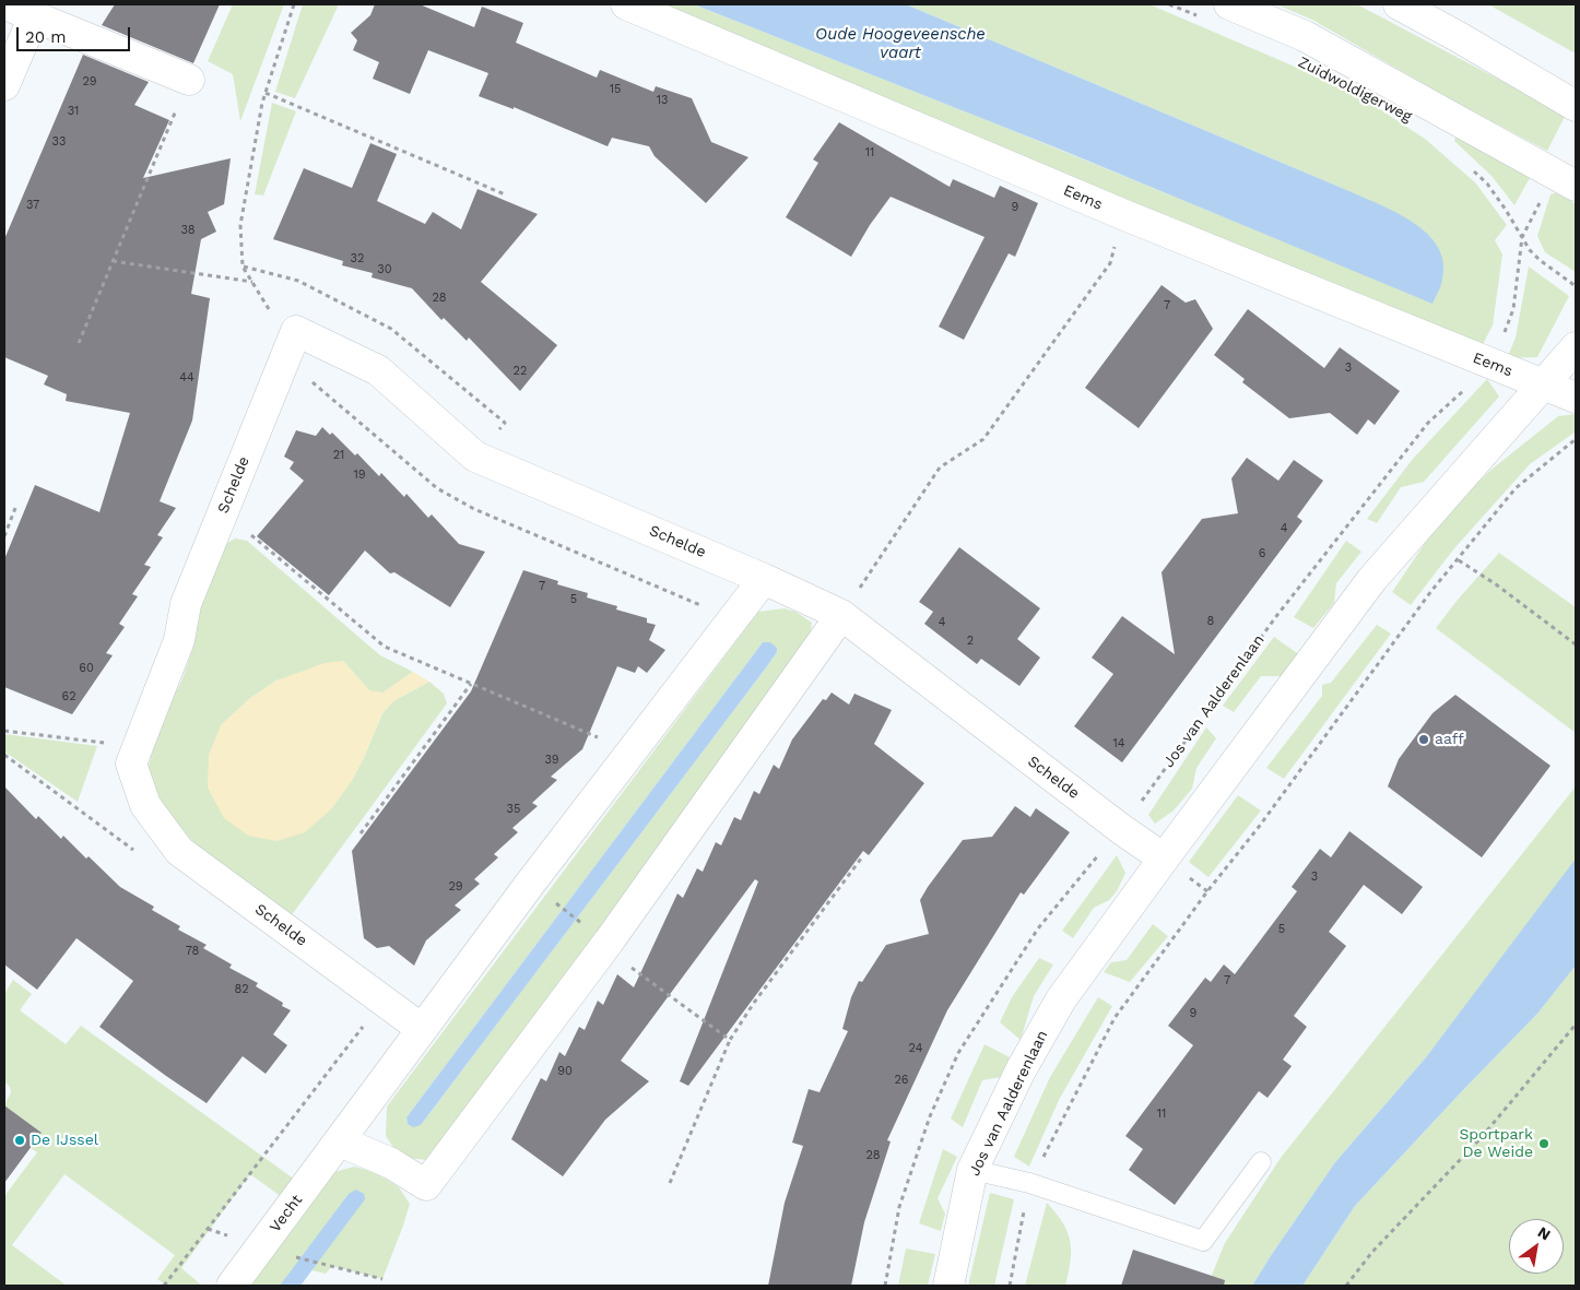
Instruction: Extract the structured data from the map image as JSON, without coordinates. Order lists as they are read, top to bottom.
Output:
{
  "streets": {
    "street": [
      "Zuidwoldigerweg",
      "Eems",
      "Schelde",
      "Jos van Aalderenlaan",
      "Vecht"
    ]
  },
  "crossings": [
    ["Zuidwoldigerweg", "Jos van Aalderenlaan"],
    ["Eems", "Jos van Aalderenlaan"],
    ["Schelde", "Jos van Aalderenlaan"]
  ],
  "water": ["Oude Hoogeveensche vaart"],
  "places": ["aaff", "De IJssel", "Sportpark De Weide"],
  "house_numbers": [
    "29",
    "15",
    "13",
    "31",
    "33",
    "11",
    "37",
    "9",
    "38",
    "32",
    "30",
    "28",
    "7",
    "3",
    "22",
    "44",
    "21",
    "19",
    "4",
    "6",
    "7",
    "5",
    "8",
    "4",
    "2",
    "60",
    "62",
    "14",
    "39",
    "35",
    "3",
    "29",
    "5",
    "78",
    "7",
    "82",
    "9",
    "24",
    "90",
    "26",
    "11",
    "28"
  ],
  "scale_bar": "20 m",
  "north": "top right"
}
